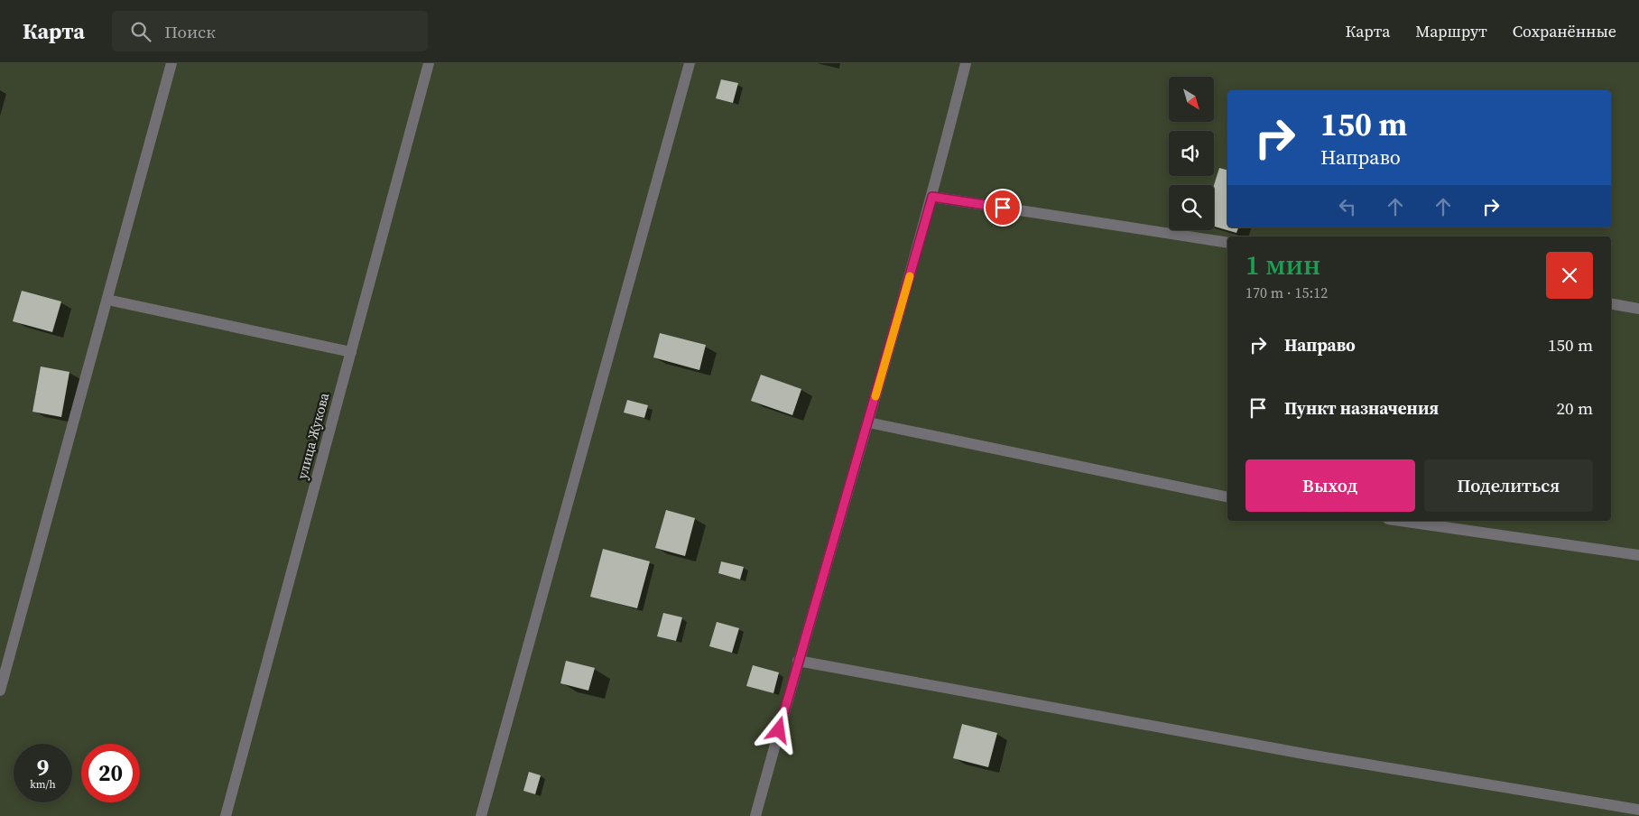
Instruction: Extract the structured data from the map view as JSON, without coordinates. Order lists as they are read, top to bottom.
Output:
{
  "streets": {
    "lane": ["улица Жукова"]
  },
  "north": "bottom right",
  "page": {
    "header": "Карта",
    "search": "Поиск",
    "nav": ["Карта", "Маршрут", "Сохранённые"],
    "turn": ["150 m", "Направо"],
    "heading": ["1 мин", "170 m · 15:12"],
    "list": [
      {
        "name": "Направо",
        "value": "150 m"
      },
      {
        "name": "Пункт назначения",
        "value": "20 m"
      }
    ],
    "buttons": ["Выход", "Поделиться"],
    "speed": "9 km/h",
    "limit": "20"
  }
}
